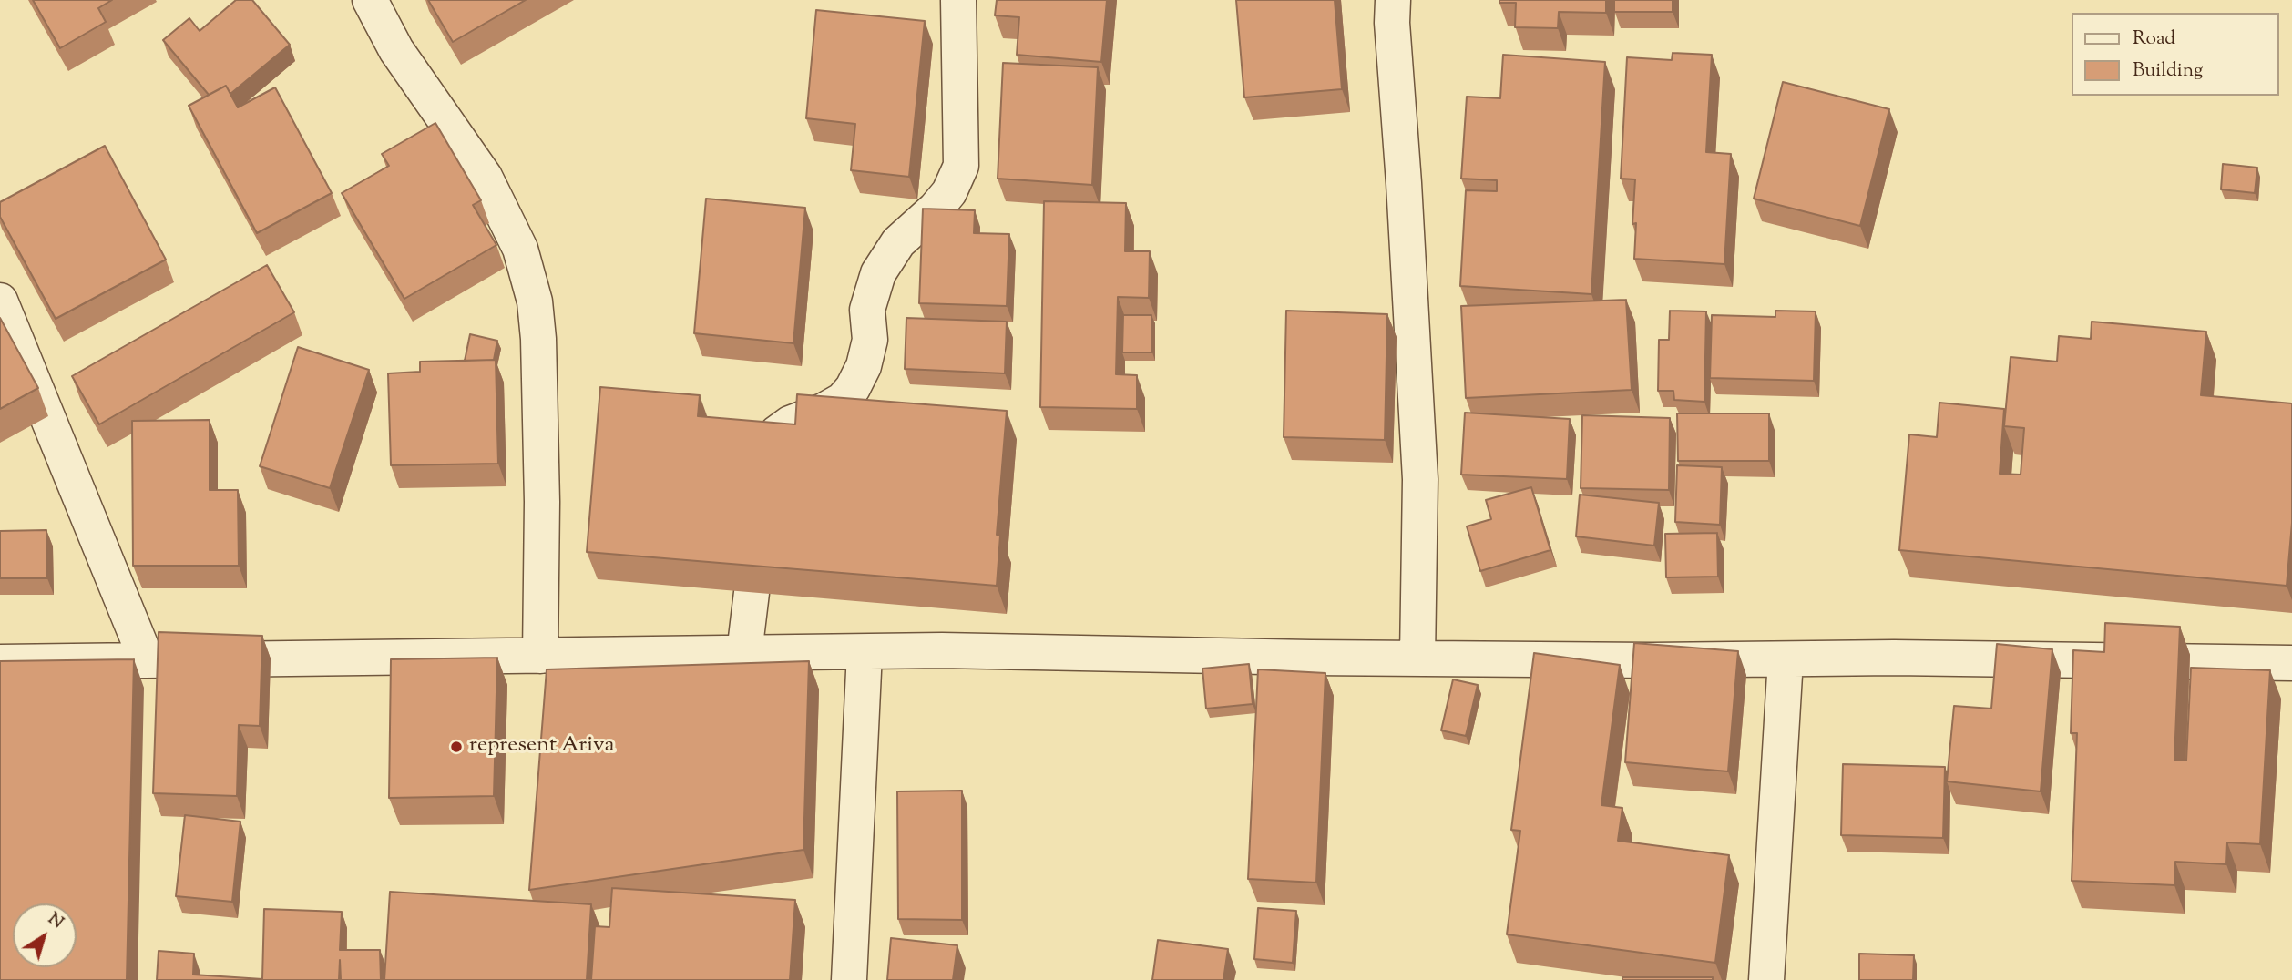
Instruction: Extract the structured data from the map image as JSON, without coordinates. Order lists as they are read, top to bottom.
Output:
{
  "places": ["represent Ariva"],
  "legend": ["Road", "Building"],
  "north": "top right"
}
